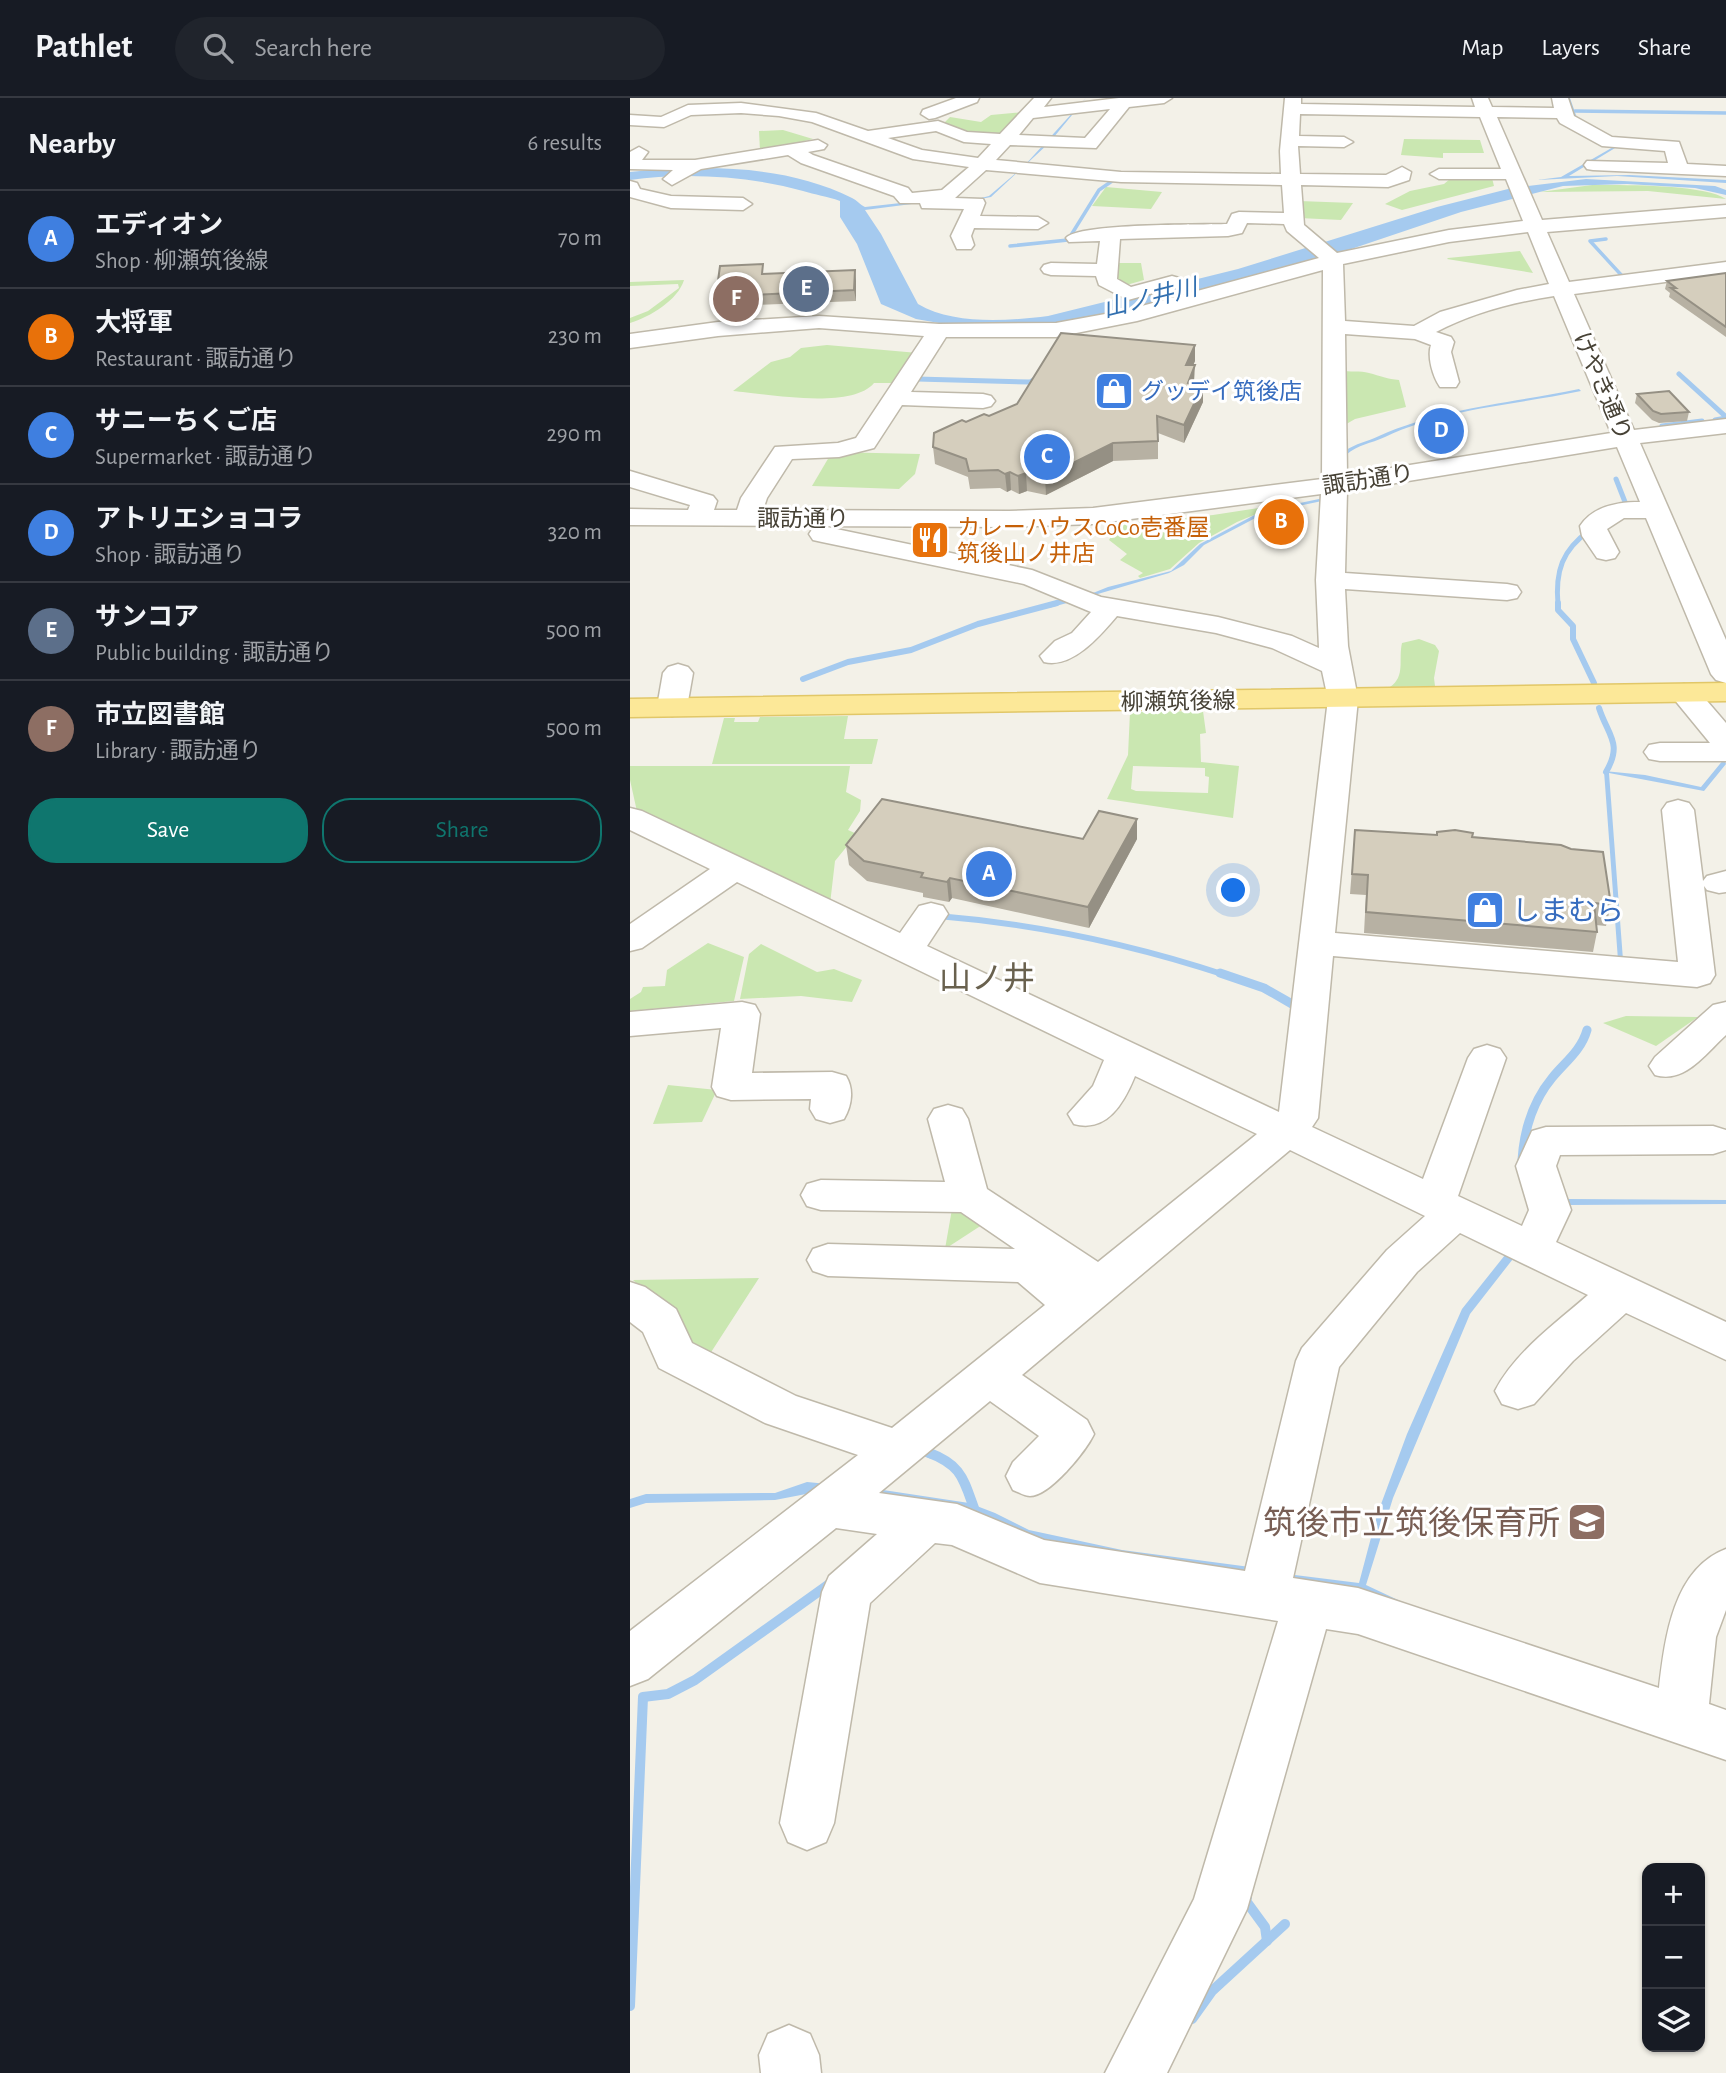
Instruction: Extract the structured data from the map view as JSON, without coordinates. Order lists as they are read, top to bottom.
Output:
{
  "streets": {
    "main road": ["柳瀬筑後線"],
    "street": ["けやき通り", "諏訪通り"]
  },
  "crossings": [
    ["けやき通り", "諏訪通り"]
  ],
  "districts": ["山ノ井"],
  "water": ["山ノ井川"],
  "places": {
    "shop": ["グッデイ筑後店", "しまむら"],
    "restaurant": ["カレーハウスCoCo壱番屋 筑後山ノ井店"],
    "school or university": ["筑後市立筑後保育所"]
  },
  "page": {
    "header": "Pathlet",
    "search": "Search here",
    "nav": ["Map", "Layers", "Share"],
    "heading": ["Nearby", "6 results"],
    "list": [
      {
        "mark": "A",
        "name": "エディオン",
        "note": "Shop · 柳瀬筑後線",
        "value": "70 m"
      },
      {
        "mark": "B",
        "name": "大将軍",
        "note": "Restaurant · 諏訪通り",
        "value": "230 m"
      },
      {
        "mark": "C",
        "name": "サニーちくご店",
        "note": "Supermarket · 諏訪通り",
        "value": "290 m"
      },
      {
        "mark": "D",
        "name": "アトリエショコラ",
        "note": "Shop · 諏訪通り",
        "value": "320 m"
      },
      {
        "mark": "E",
        "name": "サンコア",
        "note": "Public building · 諏訪通り",
        "value": "500 m"
      },
      {
        "mark": "F",
        "name": "市立図書館",
        "note": "Library · 諏訪通り",
        "value": "500 m"
      }
    ],
    "pins": [
      "E",
      "F",
      "D",
      "C",
      "B",
      "A"
    ],
    "buttons": ["Save", "Share"],
    "map_buttons": ["+", "−"]
  }
}
